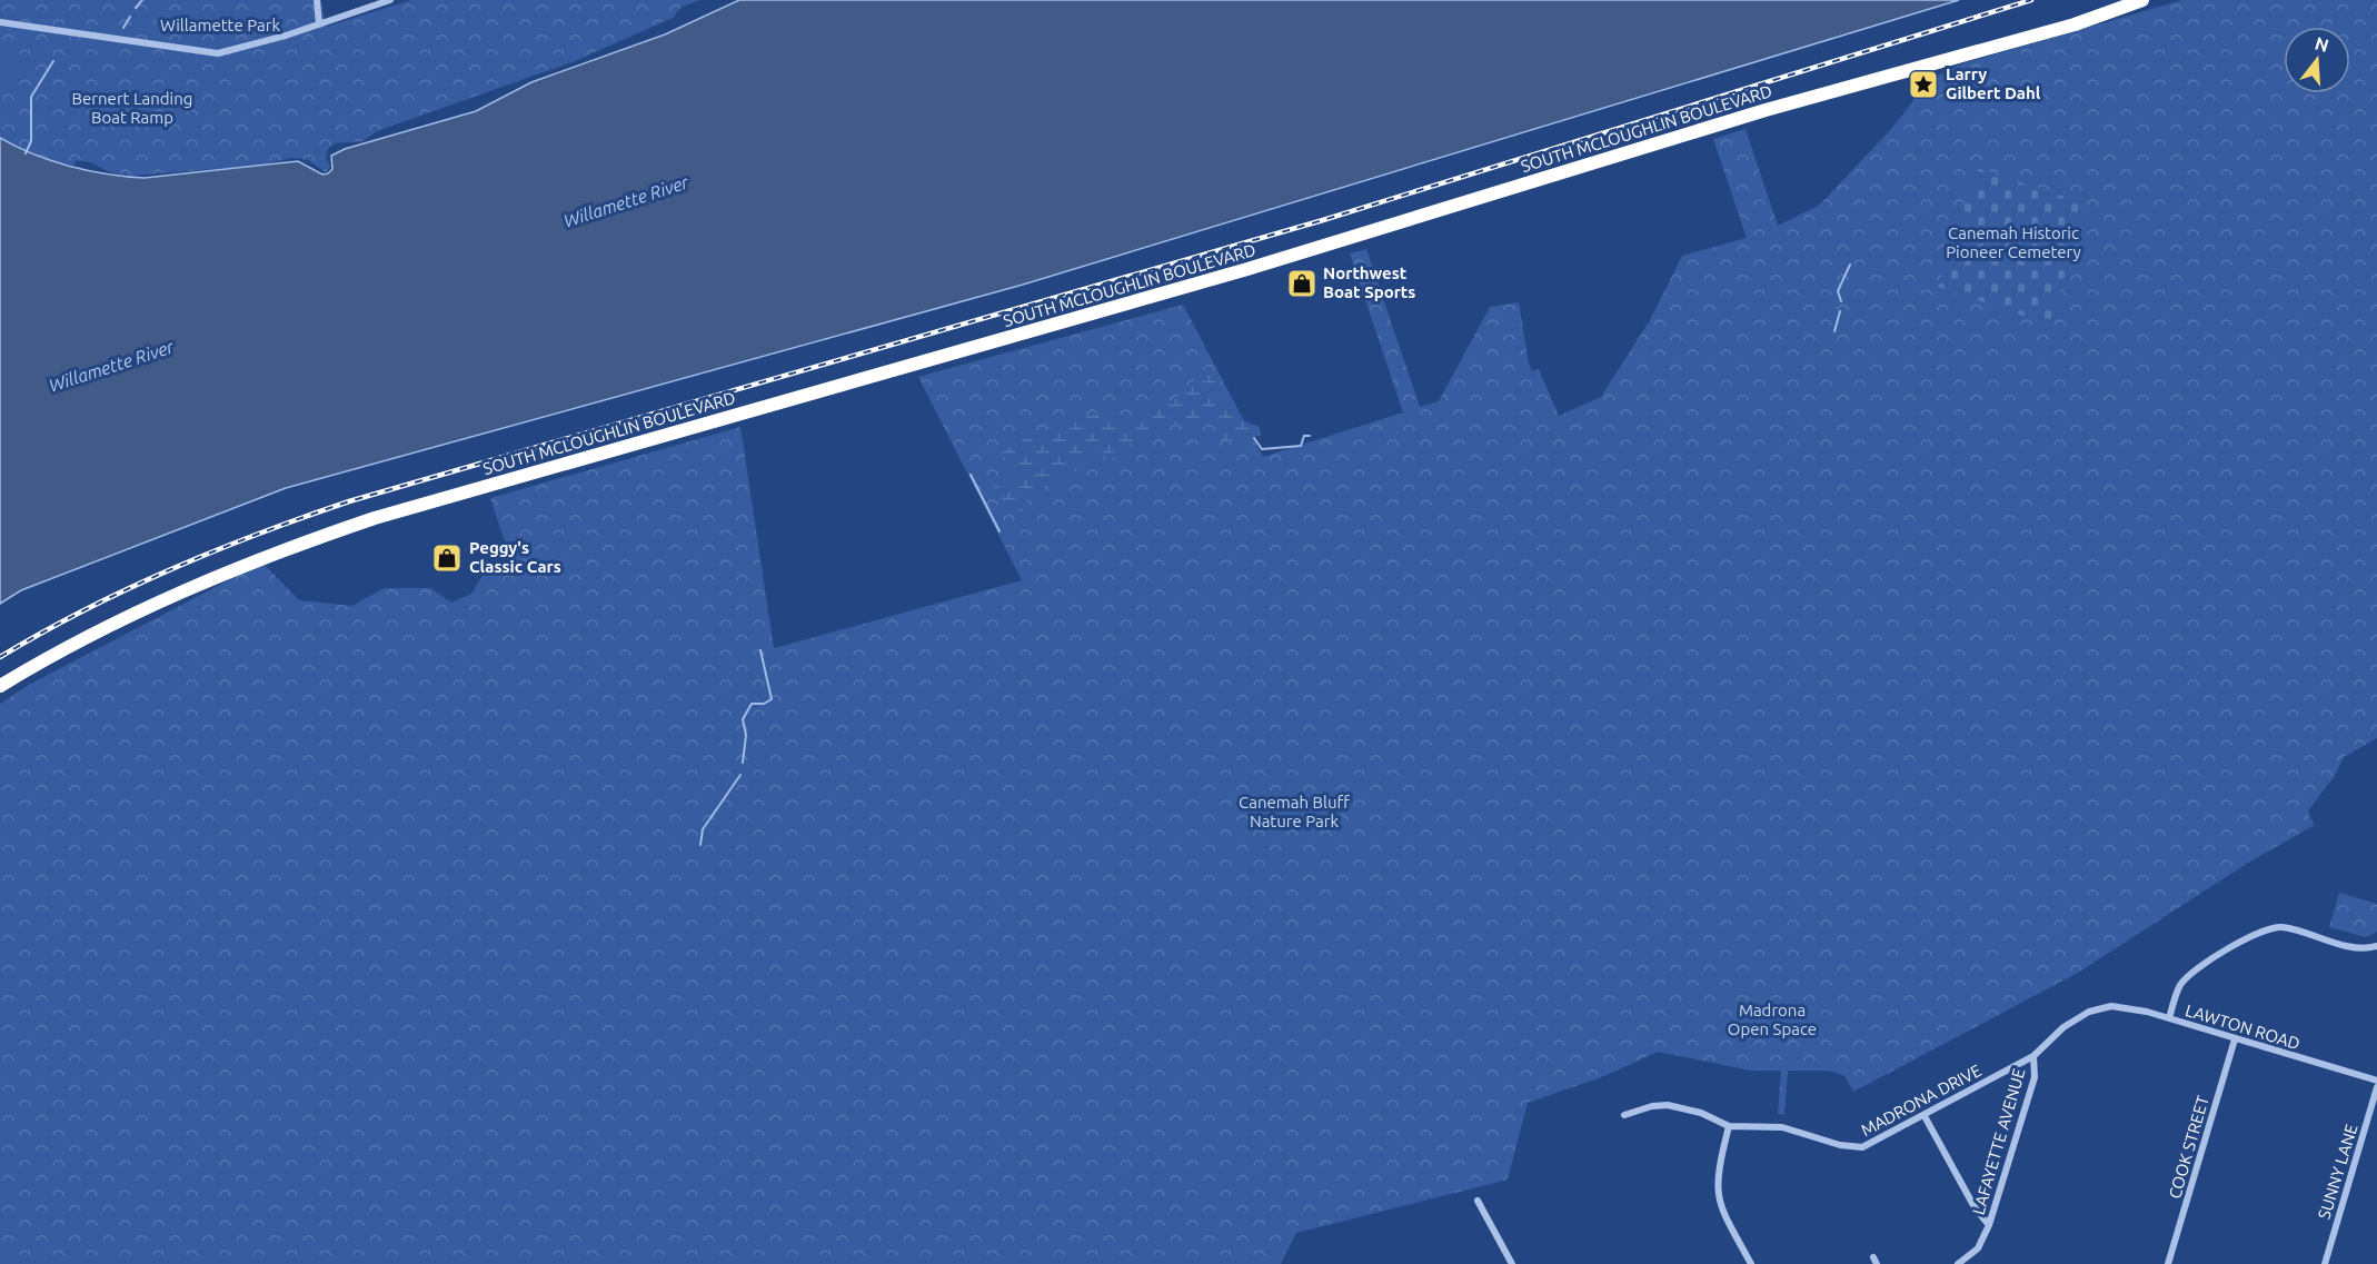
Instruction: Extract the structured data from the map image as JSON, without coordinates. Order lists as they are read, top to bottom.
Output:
{
  "streets": {
    "highway": ["SOUTH MCLOUGHLIN BOULEVARD"],
    "street": [
      "LAWTON ROAD",
      "MADRONA DRIVE",
      "LAFAYETTE AVENUE",
      "COOK STREET",
      "SUNNY LANE"
    ]
  },
  "crossings": [
    ["LAWTON ROAD", "LAFAYETTE AVENUE"],
    ["LAWTON ROAD", "COOK STREET"],
    ["MADRONA DRIVE", "LAFAYETTE AVENUE"]
  ],
  "water": ["Willamette River"],
  "parks": [
    "Willamette Park",
    "Bernert Landing Boat Ramp",
    "Canemah Historic Pioneer Cemetery",
    "Canemah Bluff Nature Park",
    "Madrona Open Space"
  ],
  "places": {
    "place": ["Larry Gilbert Dahl"],
    "shop": ["Northwest Boat Sports", "Peggy's Classic Cars"]
  },
  "north": "top"
}
